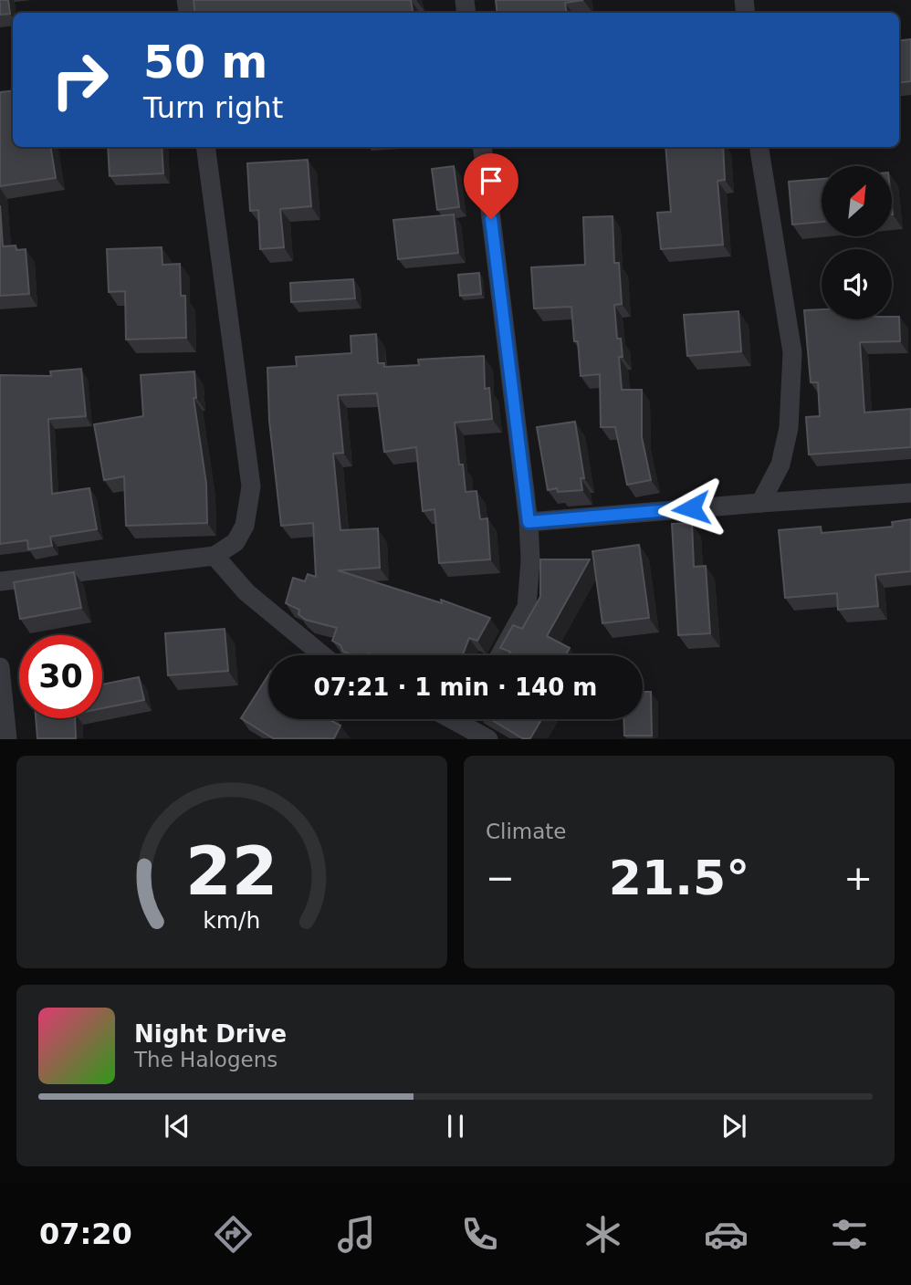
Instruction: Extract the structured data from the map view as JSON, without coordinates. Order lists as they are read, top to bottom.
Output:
{
  "north": "top right",
  "page": {
    "turn": ["50 m", "Turn right"],
    "limit": "30",
    "trip": "07:21 · 1 min · 140 m",
    "tile": "Climate",
    "heat": ["−", "21.5°", "+"],
    "song": ["Night Drive", "The Halogens"],
    "tabs": "07:20",
    "gauge": ["22", "km/h"]
  }
}
